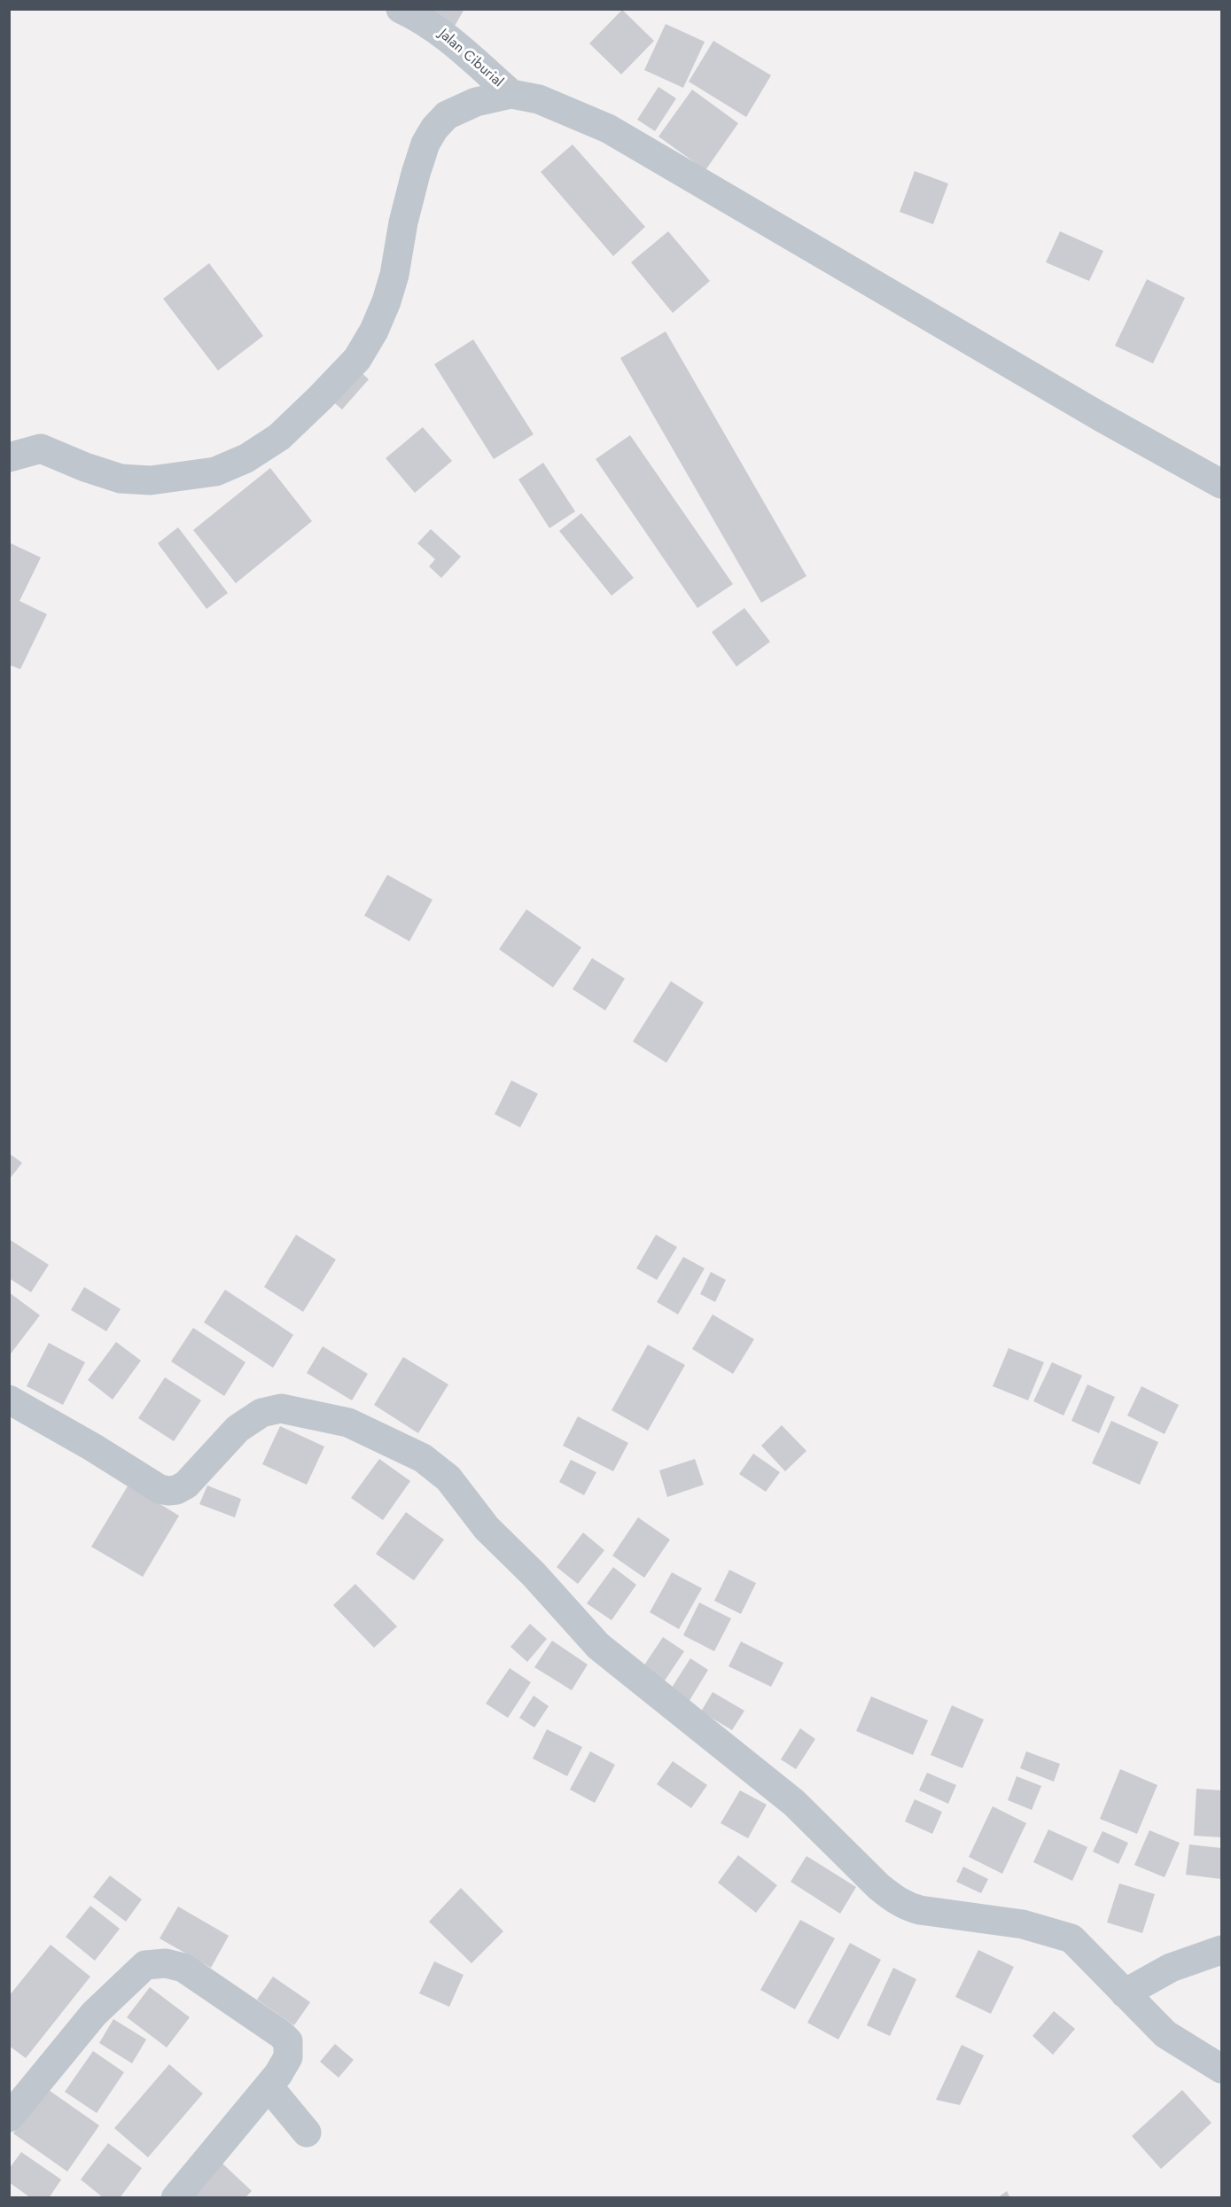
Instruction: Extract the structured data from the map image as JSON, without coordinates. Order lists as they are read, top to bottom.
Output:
{
  "streets": {
    "street": ["Jalan Ciburial"]
  }
}
